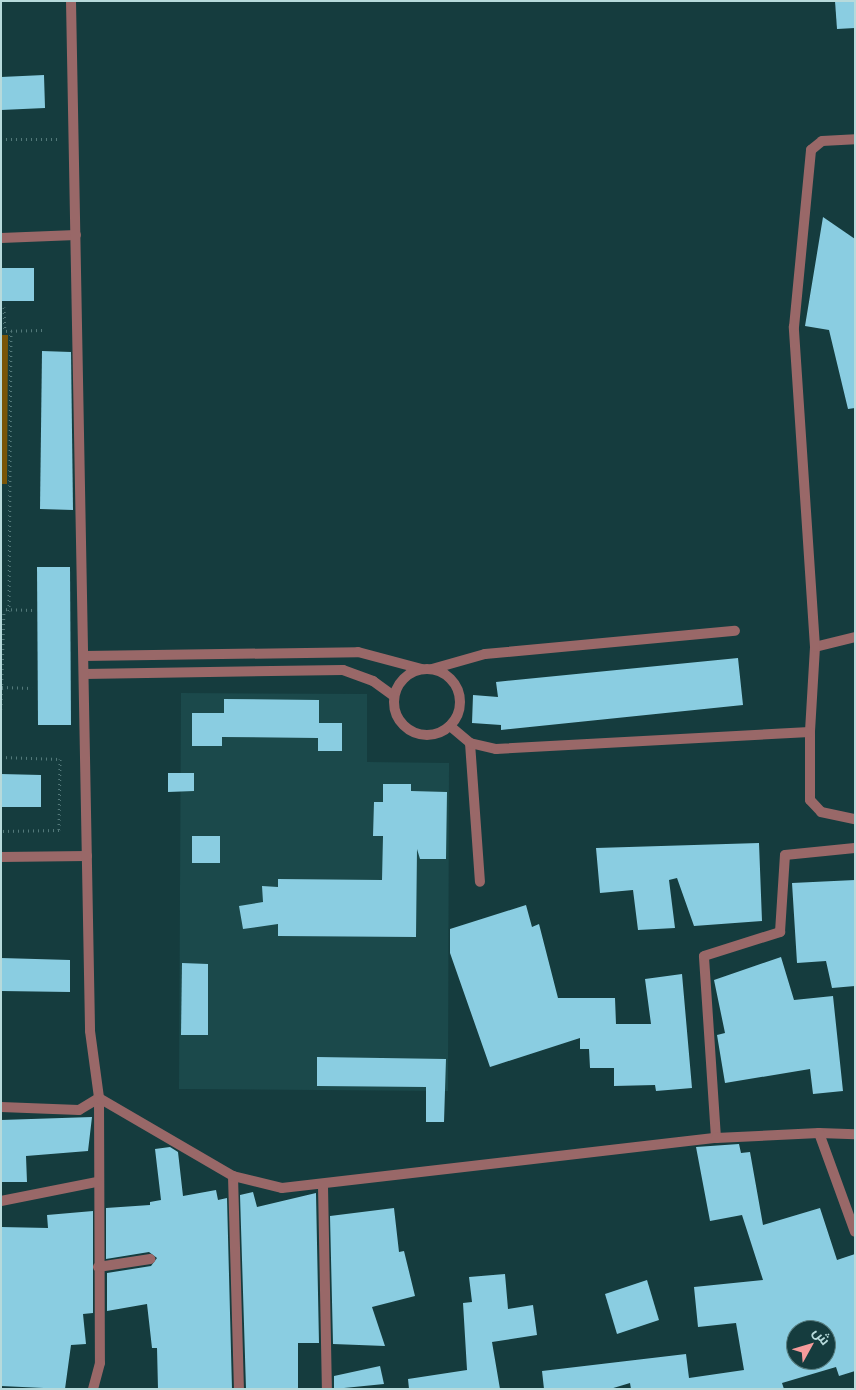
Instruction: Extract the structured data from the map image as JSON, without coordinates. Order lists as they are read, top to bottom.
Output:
{
  "north": "top right"
}
